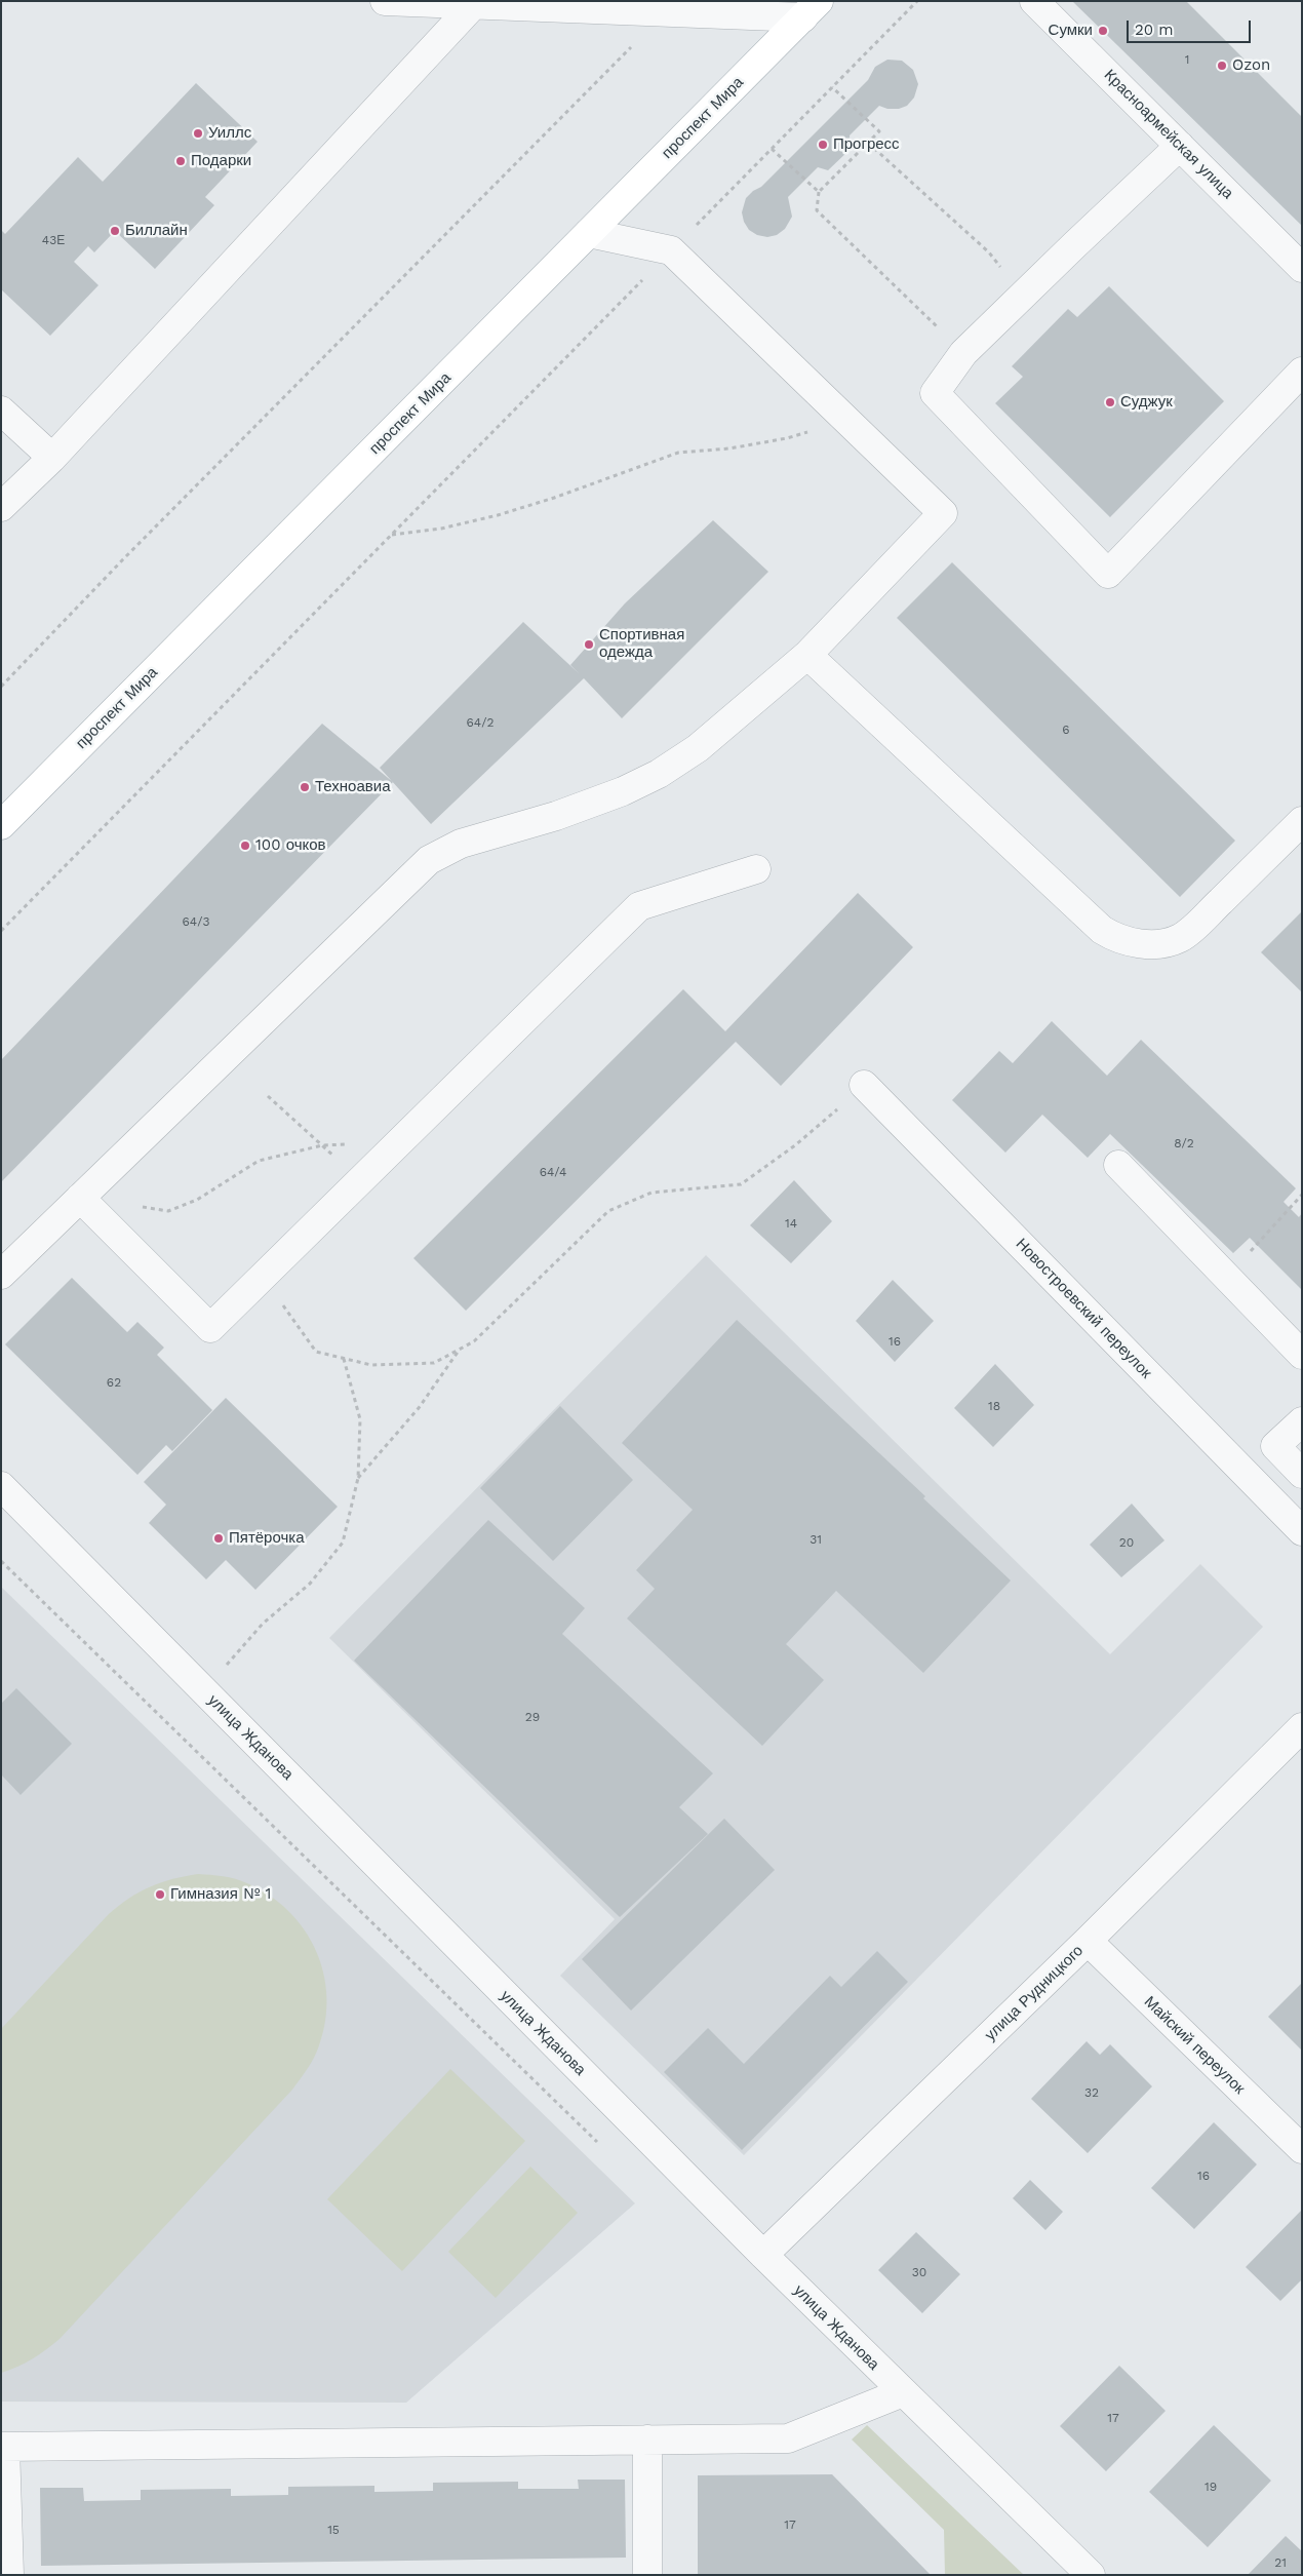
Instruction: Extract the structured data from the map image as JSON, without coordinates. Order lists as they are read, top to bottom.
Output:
{
  "streets": {
    "main road": ["проспект Мира"],
    "street": [
      "Красноармейская улица",
      "Новостроевский переулок",
      "улица Жданова",
      "улица Рудницкого",
      "Майский переулок"
    ]
  },
  "crossings": [
    ["улица Жданова", "улица Рудницкого"],
    ["улица Рудницкого", "Майский переулок"]
  ],
  "places": [
    "Сумки",
    "Ozon",
    "Уиллс",
    "Прогресс",
    "Подарки",
    "Биллайн",
    "Суджук",
    "Спортивная одежда",
    "Техноавиа",
    "100 очков",
    "Пятёрочка",
    "Гимназия № 1"
  ],
  "house_numbers": [
    "1",
    "43Е",
    "64/2",
    "6",
    "64/3",
    "8/2",
    "64/4",
    "14",
    "16",
    "62",
    "18",
    "31",
    "20",
    "29",
    "32",
    "16",
    "30",
    "17",
    "19",
    "17",
    "15",
    "21"
  ],
  "scale_bar": "20 m"
}
